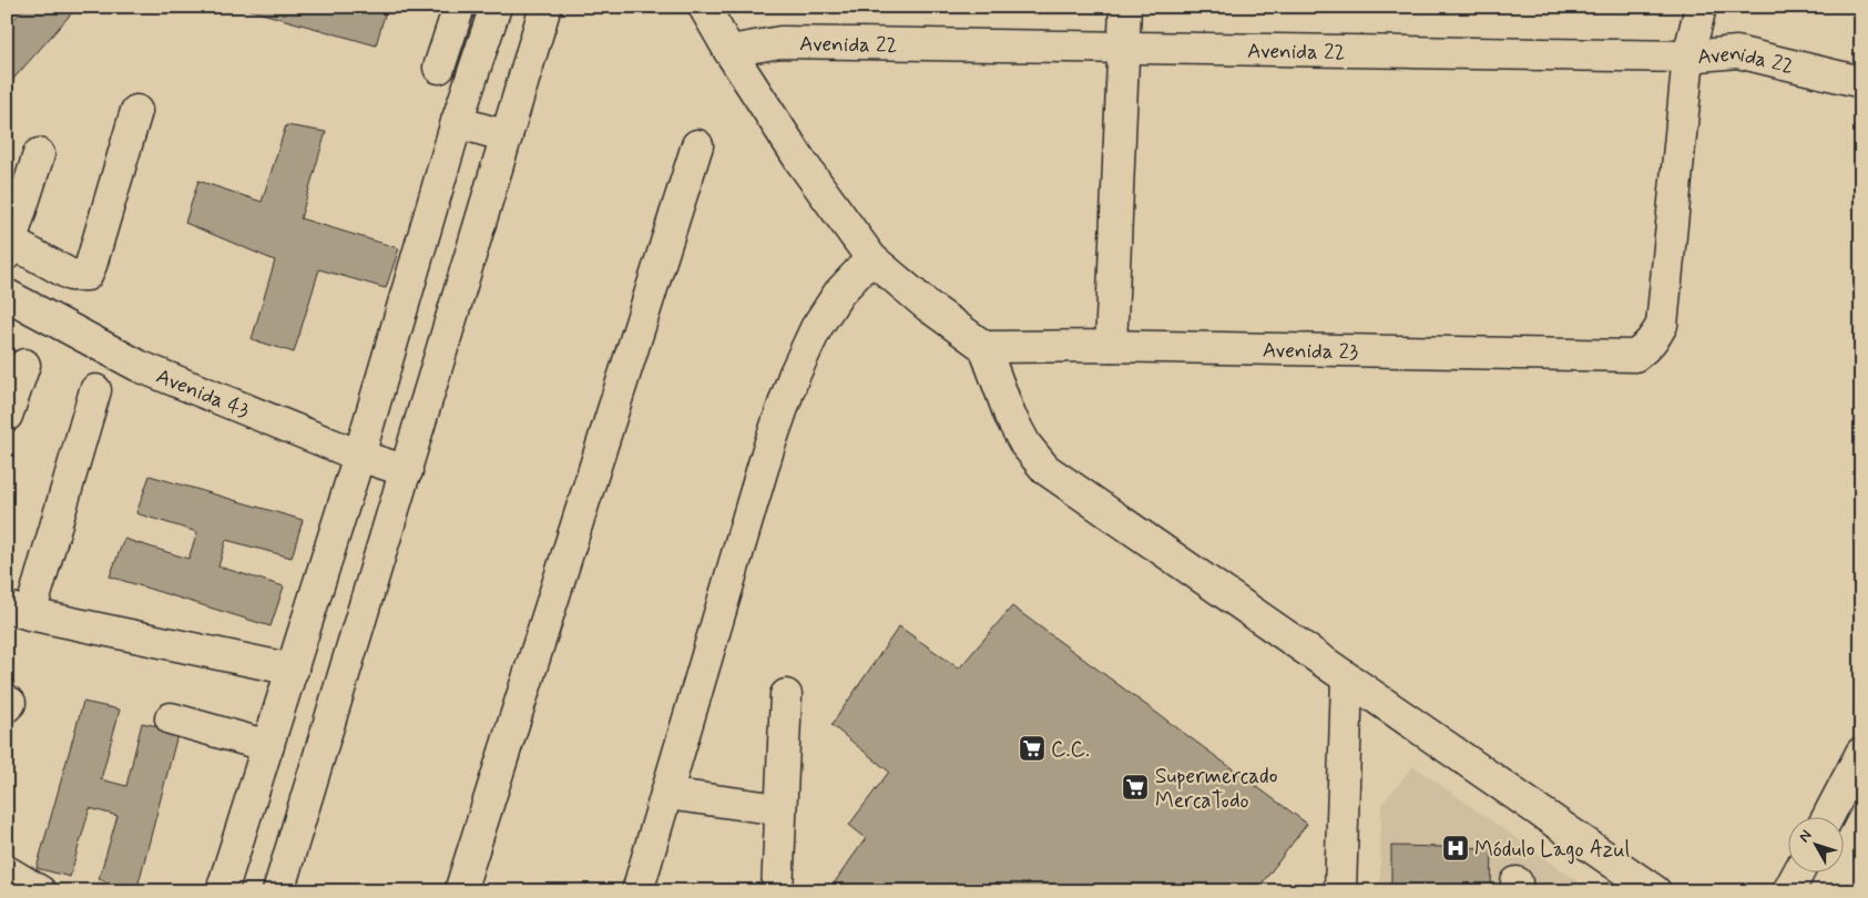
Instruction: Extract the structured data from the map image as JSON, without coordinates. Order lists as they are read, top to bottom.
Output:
{
  "streets": {
    "street": ["Avenida 22", "Avenida 23", "Avenida 43"]
  },
  "crossings": [
    ["Avenida 22", "Avenida 23"]
  ],
  "places": {
    "supermarket": ["C.C.", "Supermercado MercaTodo"],
    "hospital": ["Módulo Lago Azul"]
  },
  "north": "top left"
}
